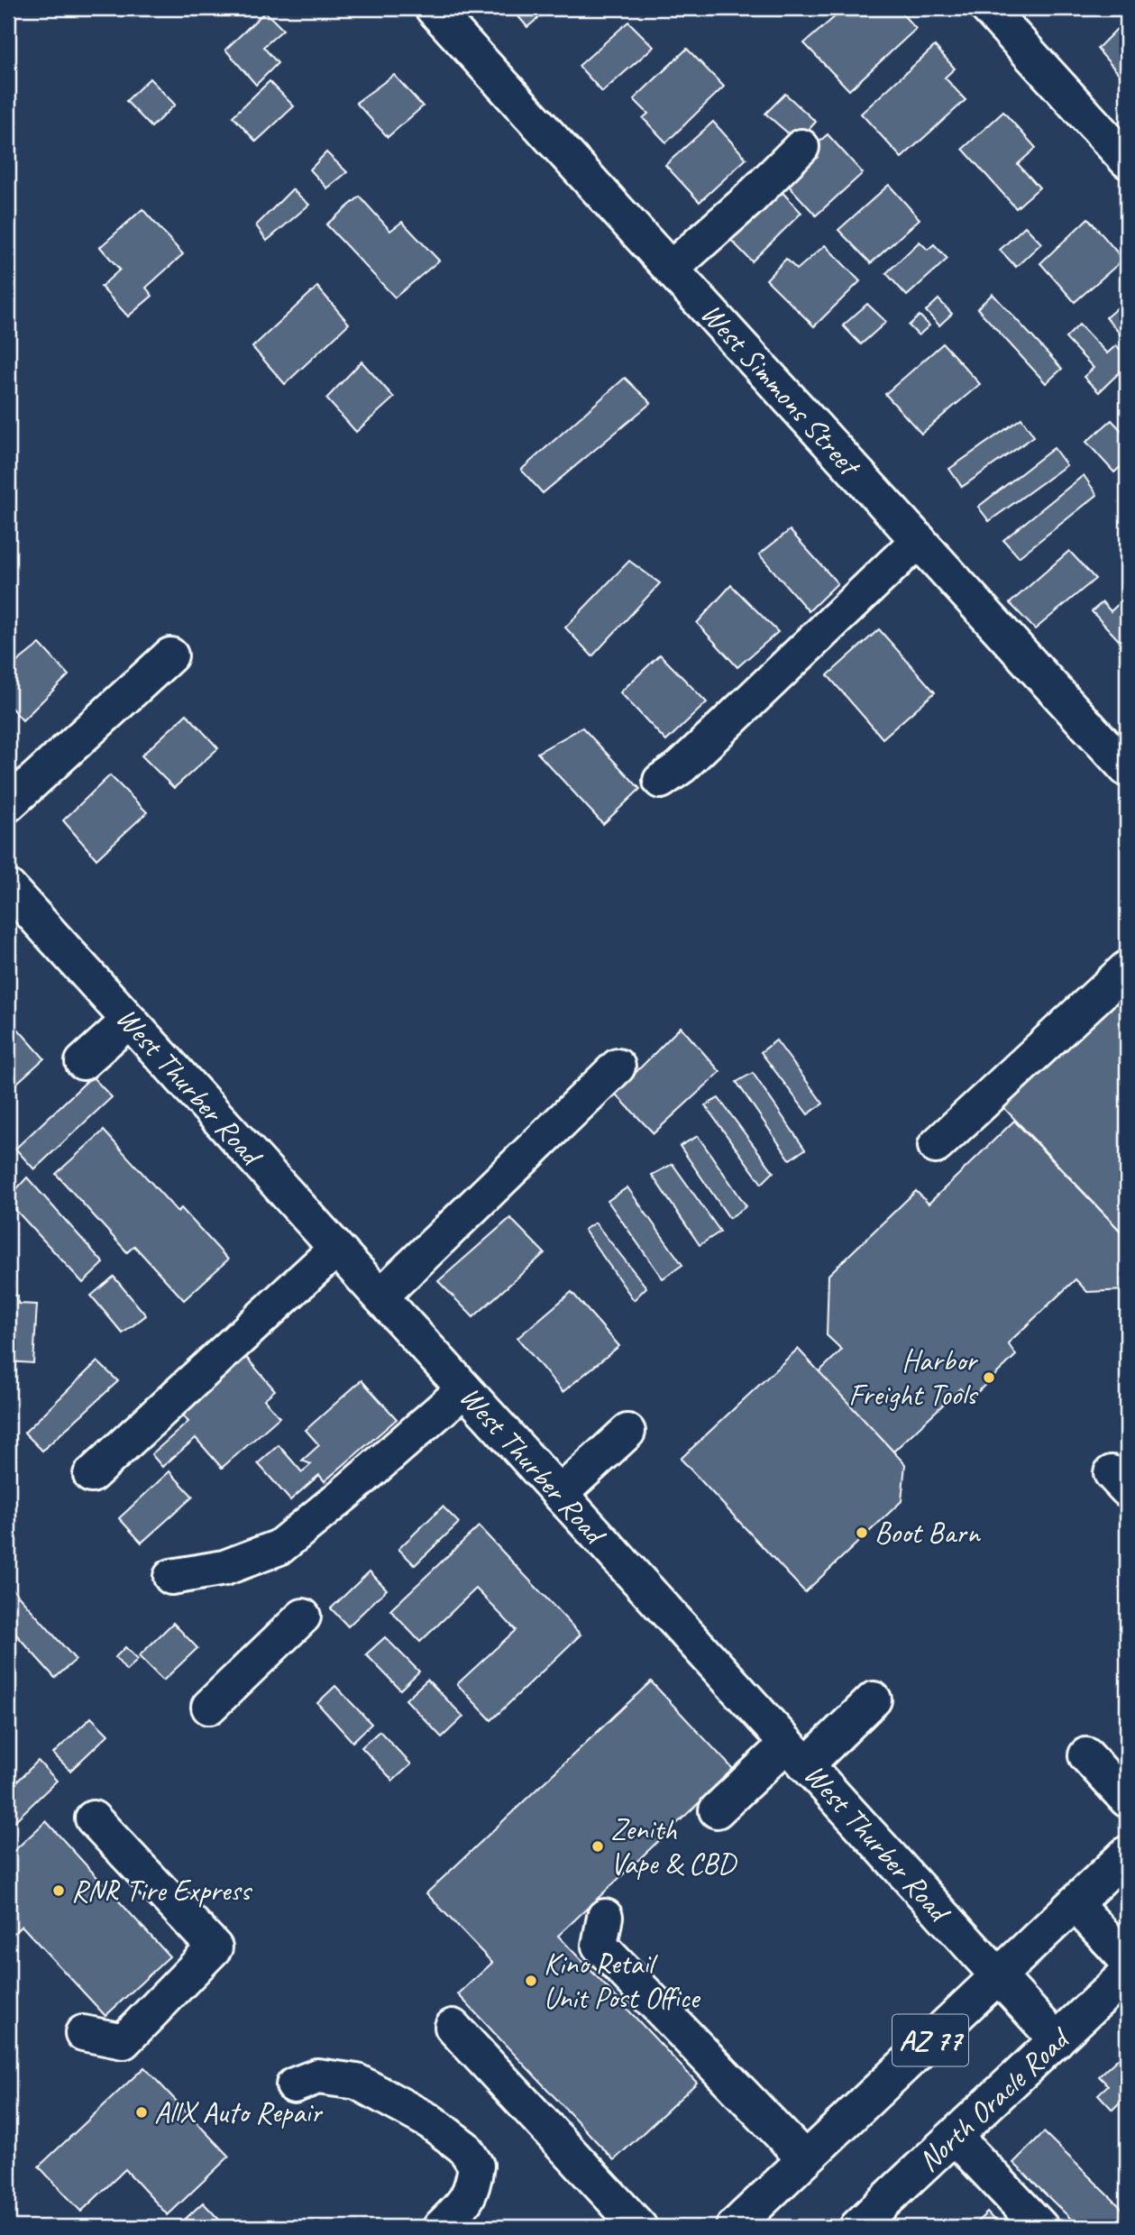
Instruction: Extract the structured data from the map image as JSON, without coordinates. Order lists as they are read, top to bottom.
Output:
{
  "streets": {
    "main road": [
      "West Simmons Street",
      "West Thurber Road",
      "AZ 77",
      "North Oracle Road"
    ]
  },
  "crossings": [
    ["West Thurber Road", "AZ 77"],
    ["West Thurber Road", "North Oracle Road"]
  ],
  "places": [
    "Harbor Freight Tools",
    "Boot Barn",
    "Zenith Vape & CBD",
    "RNR Tire Express",
    "Kino Retail Unit Post Office",
    "AllX Auto Repair"
  ]
}
